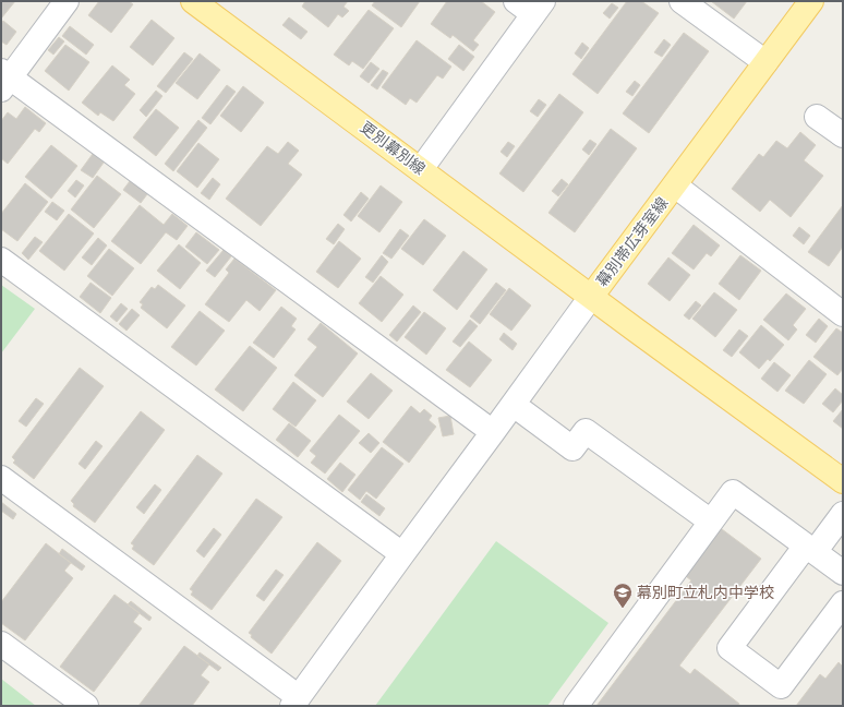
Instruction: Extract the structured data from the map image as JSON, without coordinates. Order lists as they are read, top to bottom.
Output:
{
  "streets": {
    "main road": ["更別幕別線", "幕別帯広芽室線"]
  },
  "crossings": [
    ["更別幕別線", "幕別帯広芽室線"]
  ],
  "places": {
    "school or university": ["幕別町立札内中学校"]
  }
}
